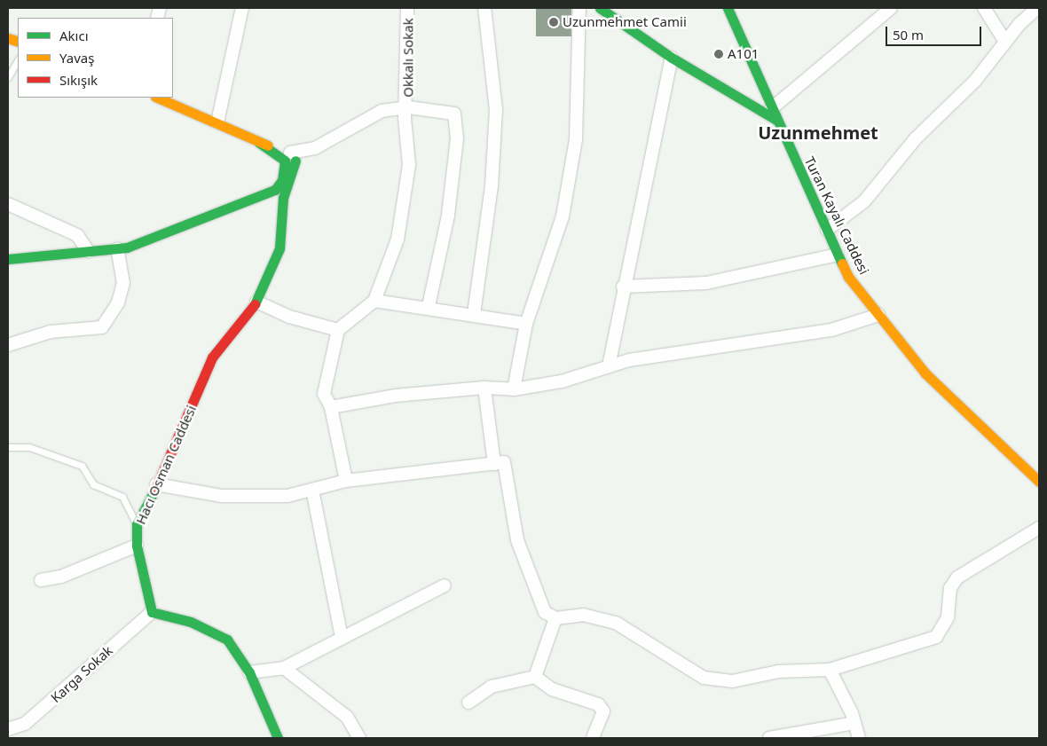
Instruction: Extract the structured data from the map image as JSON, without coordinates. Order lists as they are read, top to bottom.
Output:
{
  "streets": {
    "street": [
      "Okkalı Sokak",
      "Turan Kayalı Caddesi",
      "Hacı Osman Caddesi",
      "Karga Sokak"
    ]
  },
  "crossings": [
    ["Hacı Osman Caddesi", "Karga Sokak"]
  ],
  "districts": ["Uzunmehmet"],
  "places": ["Uzunmehmet Camii", "A101"],
  "legend": ["Akıcı", "Yavaş", "Sıkışık"],
  "scale_bar": "50 m"
}
